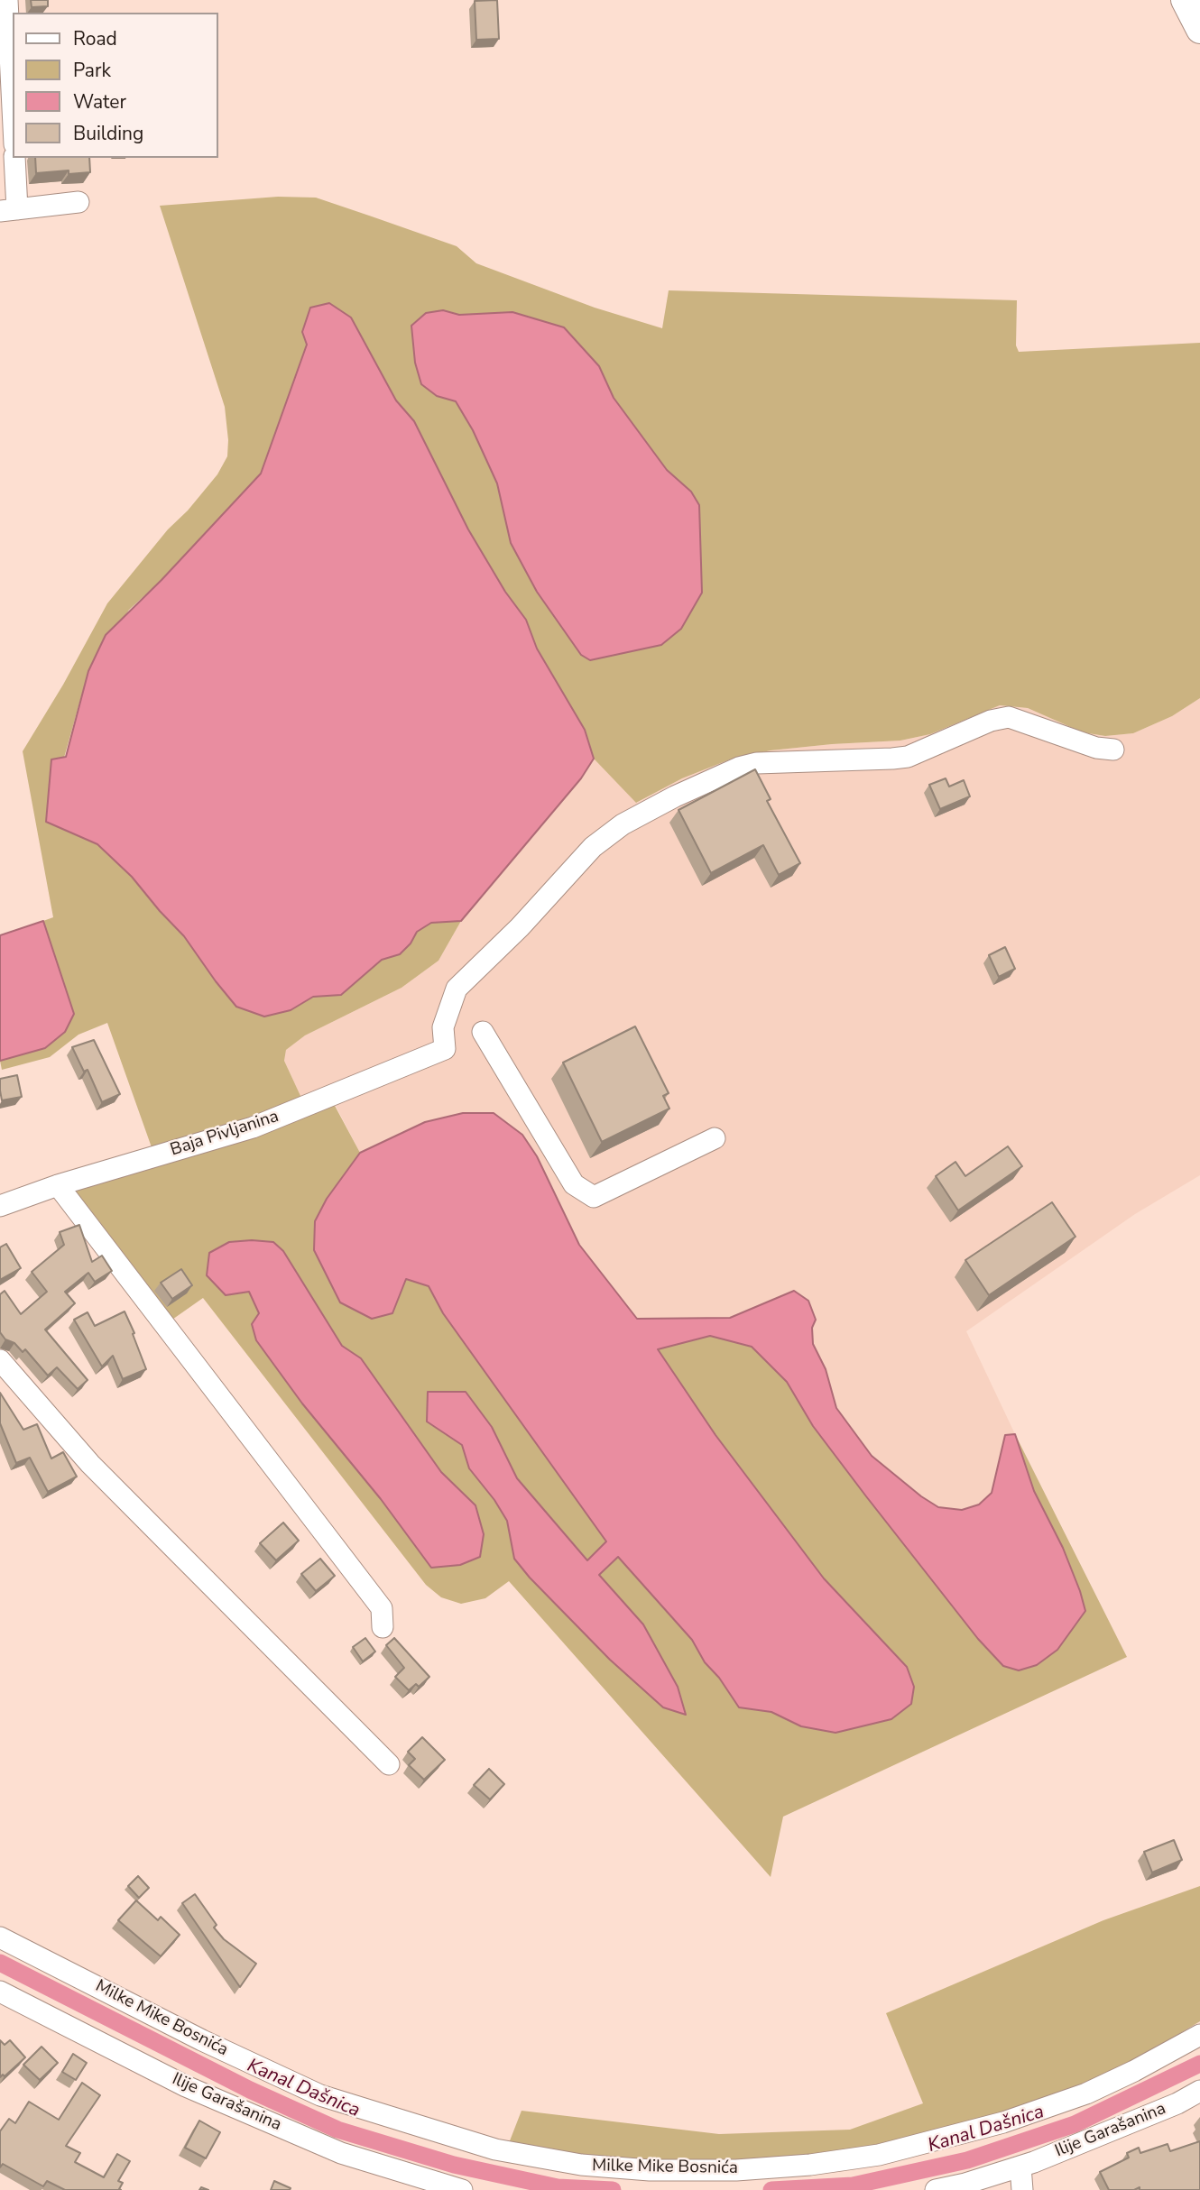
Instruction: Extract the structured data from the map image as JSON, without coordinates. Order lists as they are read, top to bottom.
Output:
{
  "streets": {
    "street": ["Baja Pivljanina", "Milke Mike Bosnića", "Ilije Garašanina"]
  },
  "water": ["Kanal Dašnica"],
  "legend": [
    "Road",
    "Park",
    "Water",
    "Building"
  ]
}
